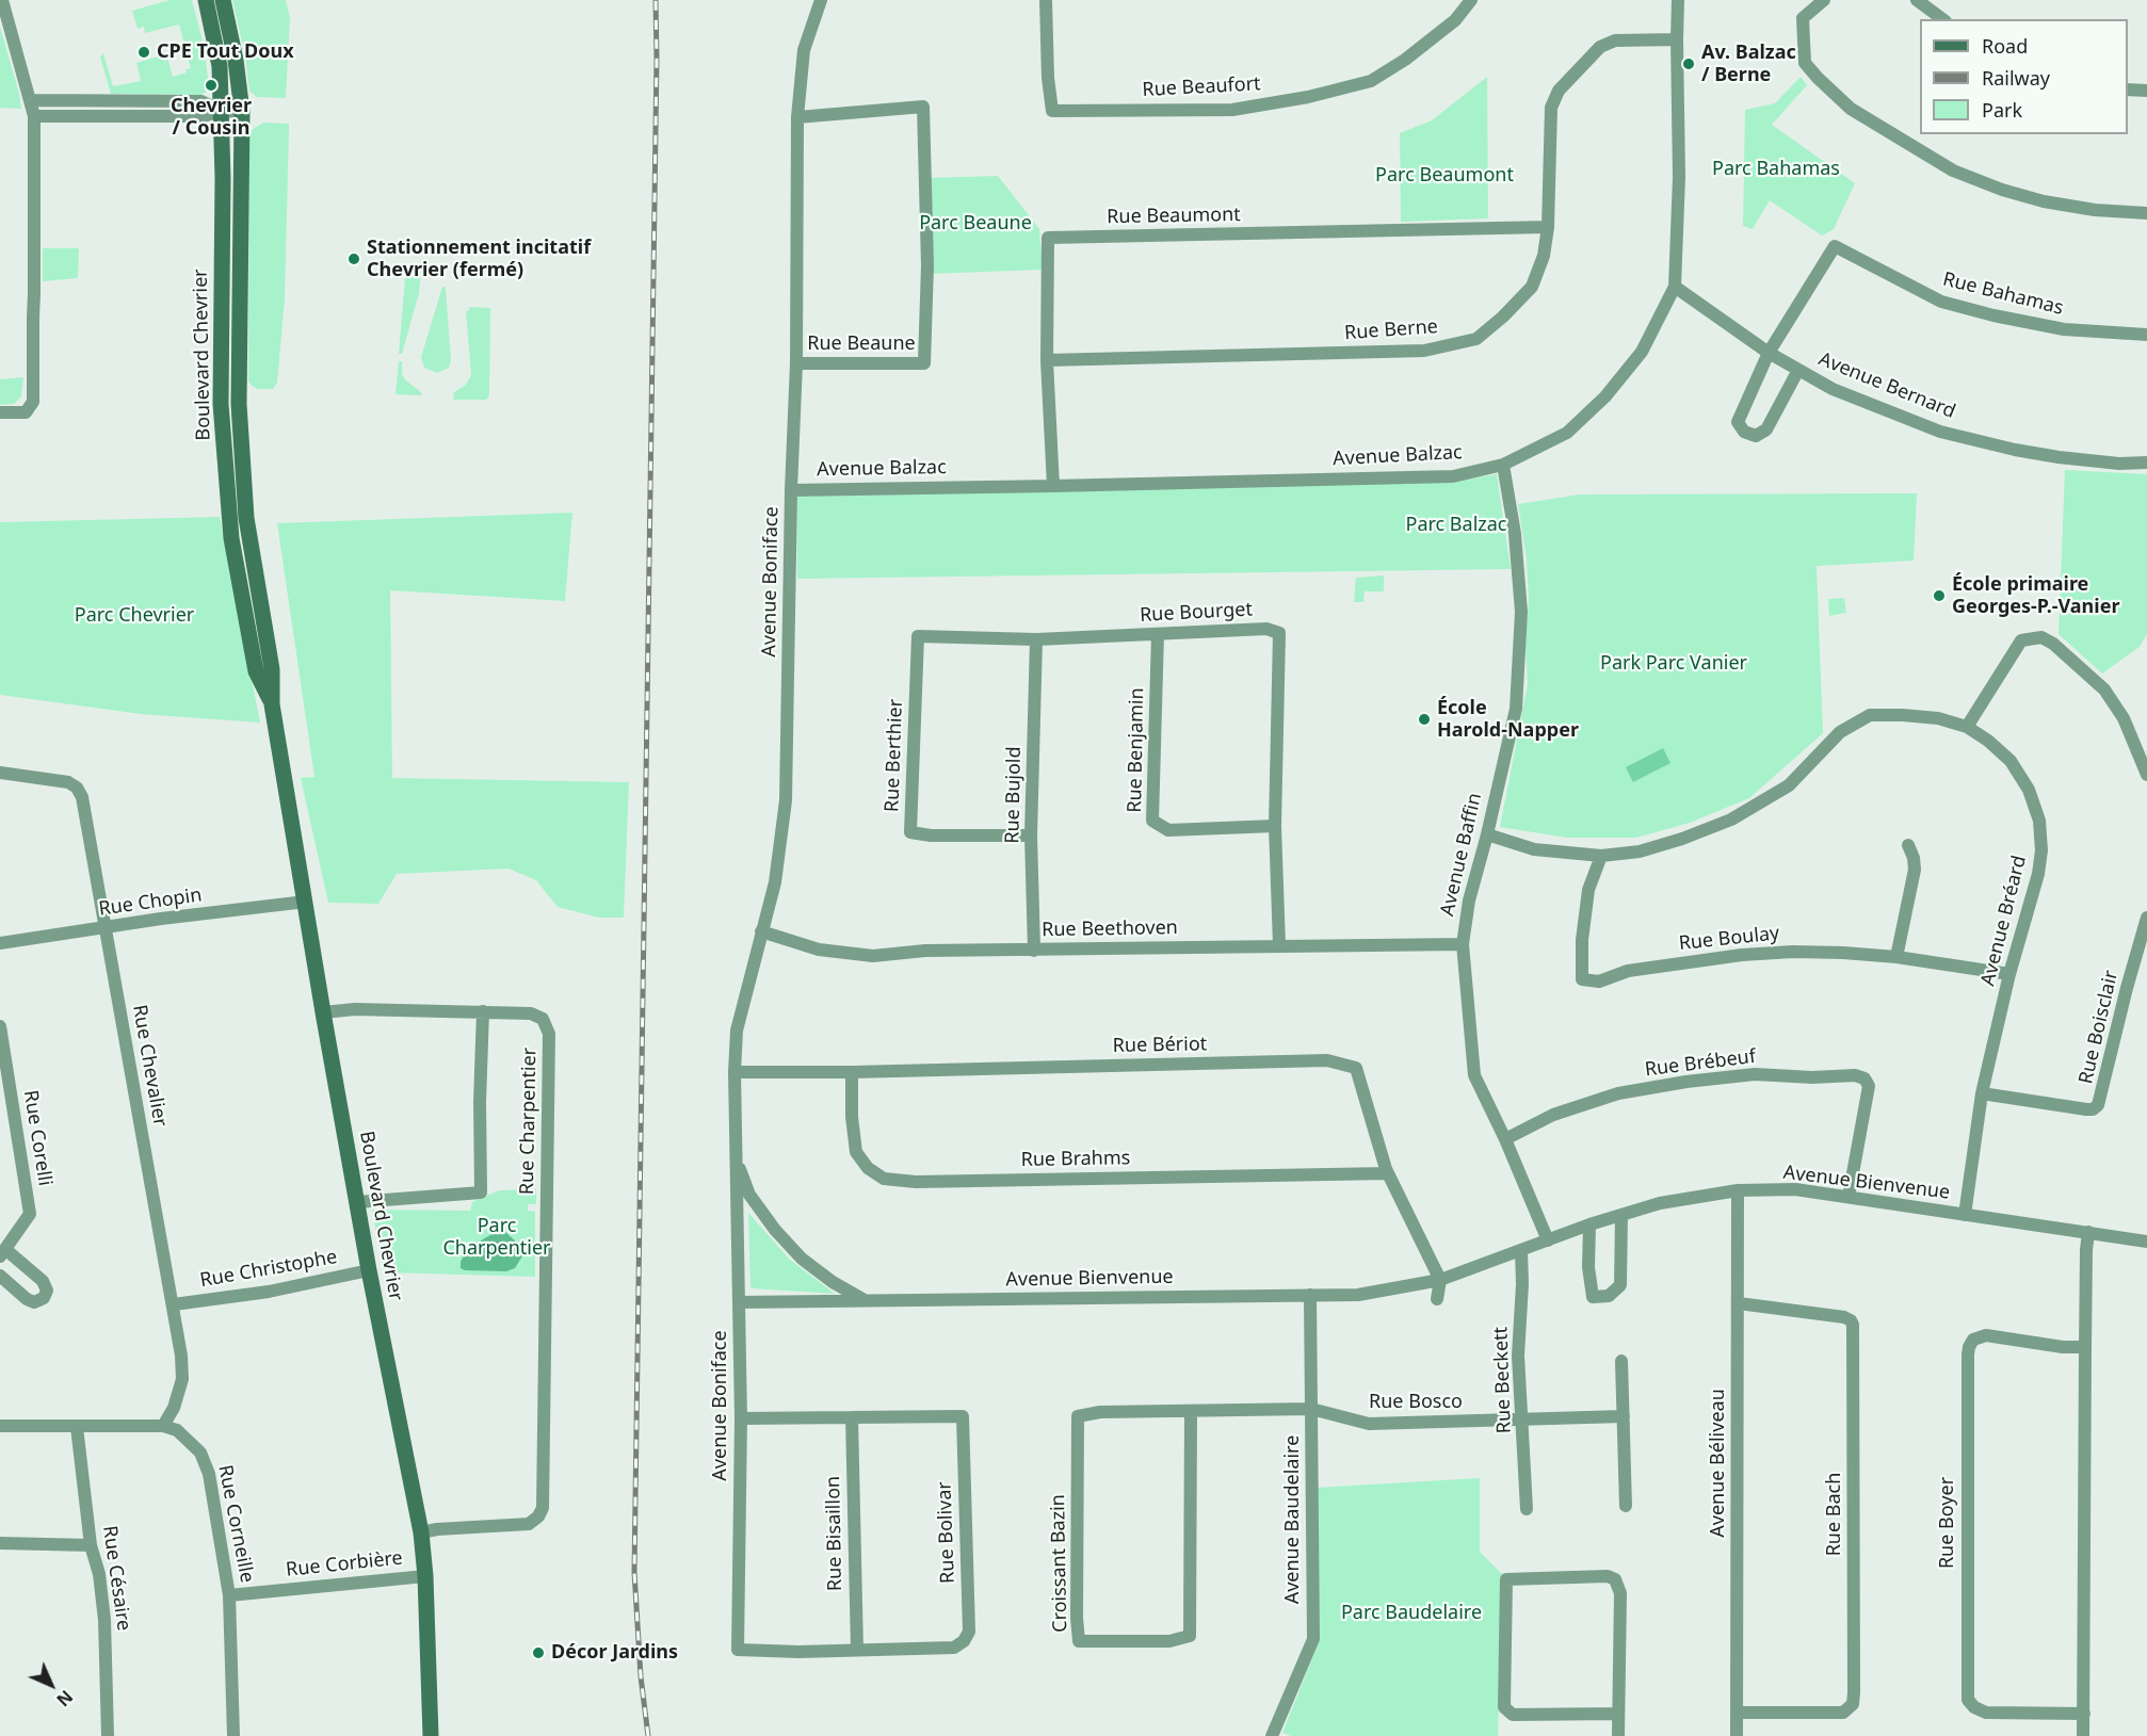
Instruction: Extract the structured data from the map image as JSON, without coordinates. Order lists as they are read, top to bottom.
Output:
{
  "streets": {
    "street": [
      "Rue Beaufort",
      "Rue Beaumont",
      "Rue Bahamas",
      "Rue Berne",
      "Rue Beaune",
      "Boulevard Chevrier",
      "Avenue Bernard",
      "Avenue Balzac",
      "Avenue Boniface",
      "Rue Bourget",
      "Rue Benjamin",
      "Rue Berthier",
      "Rue Bujold",
      "Avenue Baffin",
      "Rue Chopin",
      "Avenue Bréard",
      "Rue Beethoven",
      "Rue Boulay",
      "Rue Boisclair",
      "Rue Bériot",
      "Rue Brébeuf",
      "Rue Chevalier",
      "Rue Charpentier",
      "Rue Corelli",
      "Rue Brahms",
      "Avenue Bienvenue",
      "Rue Christophe",
      "Rue Beckett",
      "Rue Bosco",
      "Avenue Béliveau",
      "Rue Bach",
      "Avenue Baudelaire",
      "Rue Boyer",
      "Rue Corneille",
      "Rue Bolivar",
      "Rue Bisaillon",
      "Croissant Bazin",
      "Rue Corbière",
      "Rue Césaire"
    ]
  },
  "crossings": [
    ["Rue Beaumont", "Rue Berne"],
    ["Rue Beaumont", "Avenue Balzac"],
    ["Rue Bahamas", "Avenue Bernard"],
    ["Rue Berne", "Avenue Balzac"],
    ["Rue Beaune", "Avenue Boniface"],
    ["Boulevard Chevrier", "Rue Chopin"],
    ["Boulevard Chevrier", "Rue Charpentier"],
    ["Boulevard Chevrier", "Rue Christophe"],
    ["Boulevard Chevrier", "Rue Corbière"],
    ["Avenue Bernard", "Avenue Balzac"],
    ["Avenue Balzac", "Avenue Boniface"],
    ["Avenue Balzac", "Avenue Baffin"],
    ["Avenue Boniface", "Rue Beethoven"],
    ["Avenue Boniface", "Rue Bériot"],
    ["Avenue Boniface", "Avenue Bienvenue"],
    ["Avenue Boniface", "Rue Bolivar"],
    ["Rue Bourget", "Rue Benjamin"],
    ["Rue Bourget", "Rue Berthier"],
    ["Rue Bourget", "Rue Bujold"],
    ["Rue Bourget", "Rue Beethoven"],
    ["Rue Berthier", "Rue Bujold"],
    ["Rue Bujold", "Rue Beethoven"],
    ["Avenue Baffin", "Avenue Bréard"],
    ["Avenue Baffin", "Rue Beethoven"],
    ["Avenue Baffin", "Rue Brébeuf"],
    ["Avenue Baffin", "Avenue Bienvenue"],
    ["Rue Chopin", "Rue Chevalier"],
    ["Avenue Bréard", "Rue Boulay"],
    ["Avenue Bréard", "Rue Boisclair"],
    ["Avenue Bréard", "Avenue Bienvenue"],
    ["Rue Bériot", "Rue Brahms"],
    ["Rue Bériot", "Avenue Bienvenue"],
    ["Rue Brébeuf", "Avenue Bienvenue"],
    ["Rue Chevalier", "Rue Christophe"],
    ["Rue Chevalier", "Rue Corneille"],
    ["Avenue Bienvenue", "Rue Beckett"],
    ["Avenue Bienvenue", "Avenue Béliveau"],
    ["Avenue Bienvenue", "Avenue Baudelaire"],
    ["Rue Beckett", "Rue Bosco"],
    ["Rue Bosco", "Avenue Baudelaire"],
    ["Rue Bosco", "Croissant Bazin"],
    ["Avenue Béliveau", "Rue Bach"],
    ["Avenue Baudelaire", "Croissant Bazin"],
    ["Rue Corneille", "Rue Corbière"],
    ["Rue Bolivar", "Rue Bisaillon"]
  ],
  "parks": [
    "Parc Bahamas",
    "Parc Beaumont",
    "Parc Beaune",
    "Parc Balzac",
    "Parc Chevrier",
    "Park Parc Vanier",
    "Parc Charpentier",
    "Parc Baudelaire"
  ],
  "places": [
    "CPE Tout Doux",
    "Av. Balzac / Berne",
    "Chevrier / Cousin",
    "Stationnement incitatif Chevrier (fermé)",
    "École primaire Georges-P.-Vanier",
    "École Harold-Napper",
    "Décor Jardins"
  ],
  "legend": ["Road", "Railway", "Park"],
  "north": "bottom right"
}
